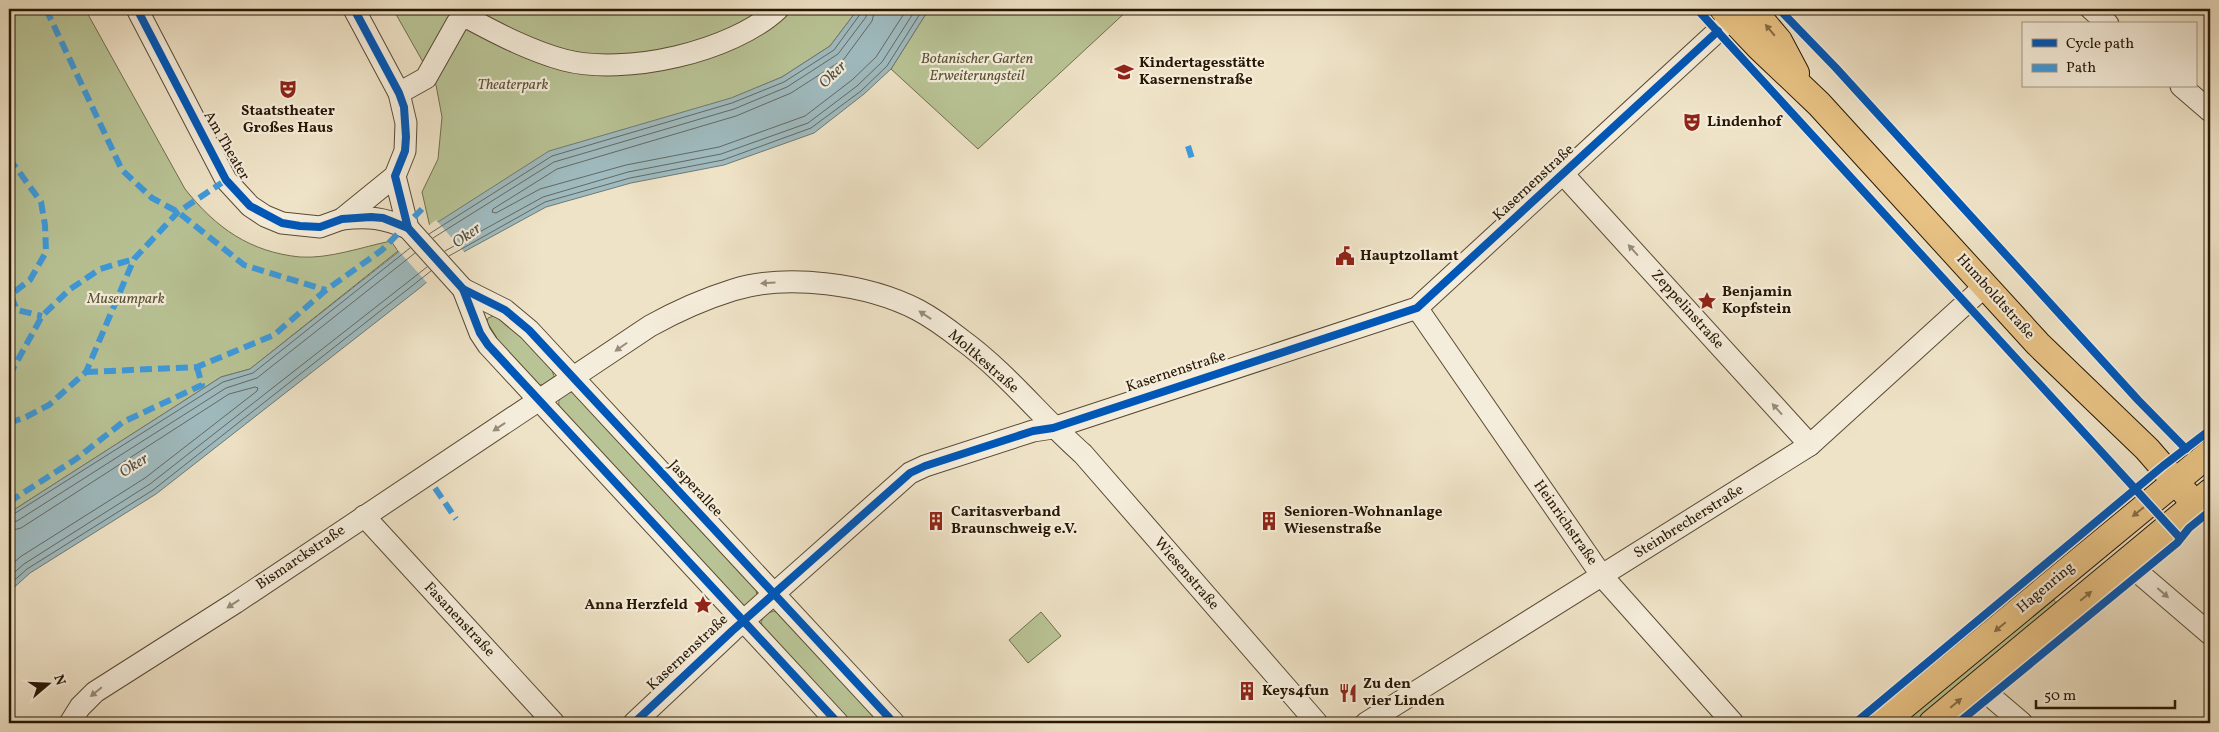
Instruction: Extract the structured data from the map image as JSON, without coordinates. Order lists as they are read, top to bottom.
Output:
{
  "streets": {
    "main road": ["Humboldtstraße", "Hagenring"],
    "street": [
      "Am Theater",
      "Kasernenstraße",
      "Zeppelinstraße",
      "Moltkestraße",
      "Jasperallee",
      "Steinbrecherstraße",
      "Heinrichstraße",
      "Bismarckstraße",
      "Wiesenstraße",
      "Fasanenstraße"
    ]
  },
  "crossings": [
    ["Am Theater", "Jasperallee"],
    ["Kasernenstraße", "Humboldtstraße"],
    ["Kasernenstraße", "Zeppelinstraße"],
    ["Kasernenstraße", "Moltkestraße"],
    ["Kasernenstraße", "Jasperallee"],
    ["Kasernenstraße", "Heinrichstraße"],
    ["Kasernenstraße", "Wiesenstraße"],
    ["Humboldtstraße", "Steinbrecherstraße"],
    ["Humboldtstraße", "Hagenring"],
    ["Zeppelinstraße", "Steinbrecherstraße"],
    ["Moltkestraße", "Jasperallee"],
    ["Moltkestraße", "Bismarckstraße"],
    ["Moltkestraße", "Wiesenstraße"],
    ["Jasperallee", "Bismarckstraße"],
    ["Steinbrecherstraße", "Heinrichstraße"],
    ["Bismarckstraße", "Fasanenstraße"]
  ],
  "one_way": ["Zeppelinstraße", "Moltkestraße", "Bismarckstraße"],
  "water": ["Oker"],
  "parks": ["Botanischer Garten Erweiterungsteil", "Theaterpark", "Museumpark"],
  "places": {
    "school or university": ["Kindertagesstätte Kasernenstraße"],
    "theatre": ["Staatstheater Großes Haus", "Lindenhof"],
    "public building": ["Hauptzollamt"],
    "place": ["Benjamin Kopfstein", "Anna Herzfeld"],
    "building": ["Caritasverband Braunschweig e.V.", "Senioren-Wohnanlage Wiesenstraße", "Keys4fun"],
    "restaurant": ["Zu den vier Linden"]
  },
  "legend": ["Cycle path", "Path"],
  "scale_bar": "50 m",
  "north": "right"
}
